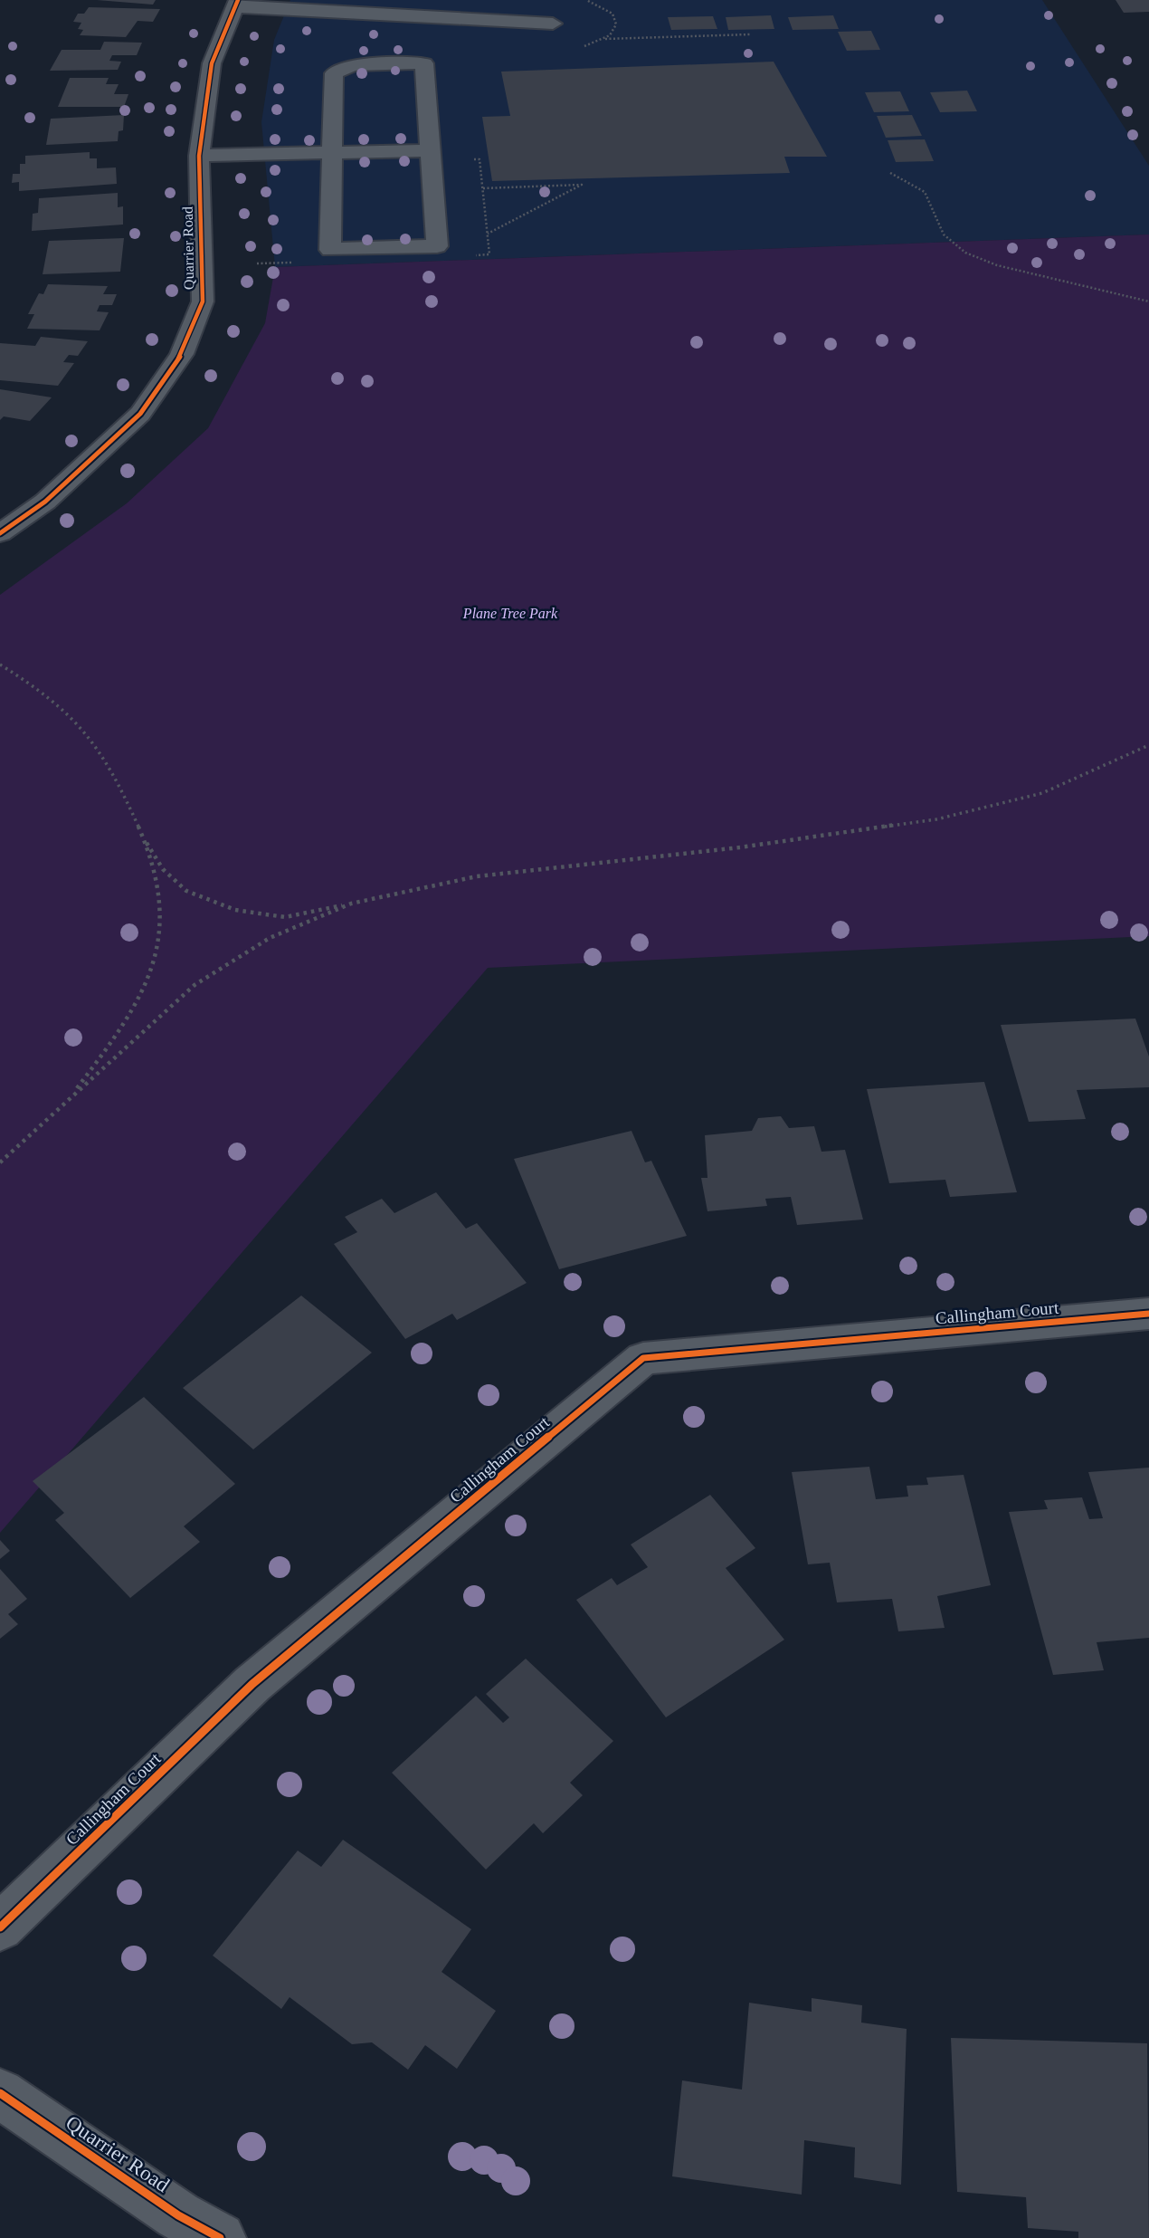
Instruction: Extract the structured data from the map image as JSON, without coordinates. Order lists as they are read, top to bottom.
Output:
{
  "streets": {
    "street": ["Quarrier Road", "Callingham Court"]
  },
  "parks": ["Plane Tree Park"]
}
